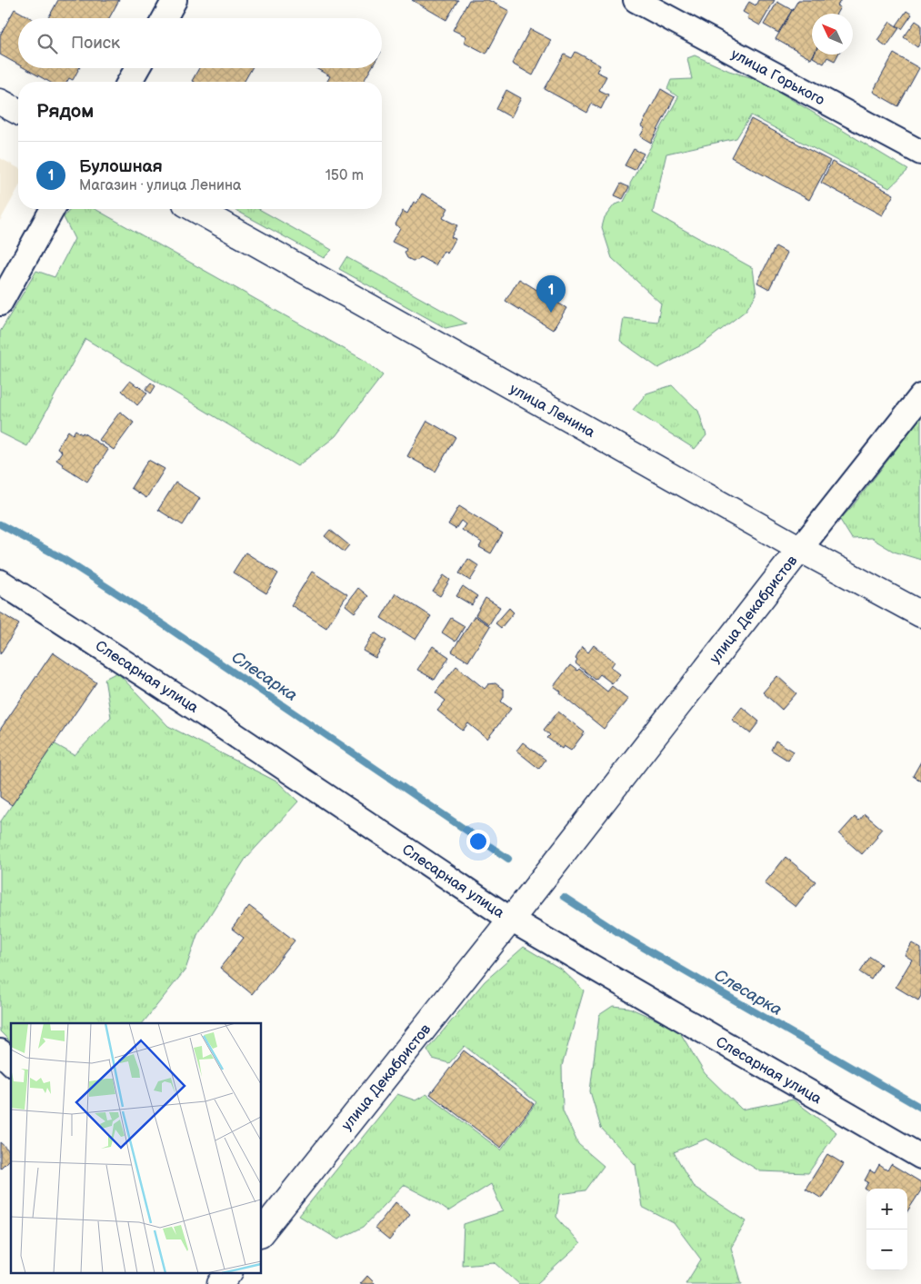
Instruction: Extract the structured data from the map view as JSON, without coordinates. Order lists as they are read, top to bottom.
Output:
{
  "streets": {
    "street": [
      "улица Горького",
      "улица Ленина",
      "улица Декабристов",
      "Слесарная улица"
    ]
  },
  "crossings": [
    ["улица Ленина", "улица Декабристов"],
    ["улица Декабристов", "Слесарная улица"]
  ],
  "water": ["Слесарка"],
  "north": "top left",
  "page": {
    "search": "Поиск",
    "heading": "Рядом",
    "list": [
      {
        "mark": "1",
        "name": "Булошная",
        "note": "Магазин · улица Ленина",
        "value": "150 m"
      }
    ],
    "pins": "1",
    "map_buttons": ["+", "−"]
  }
}
